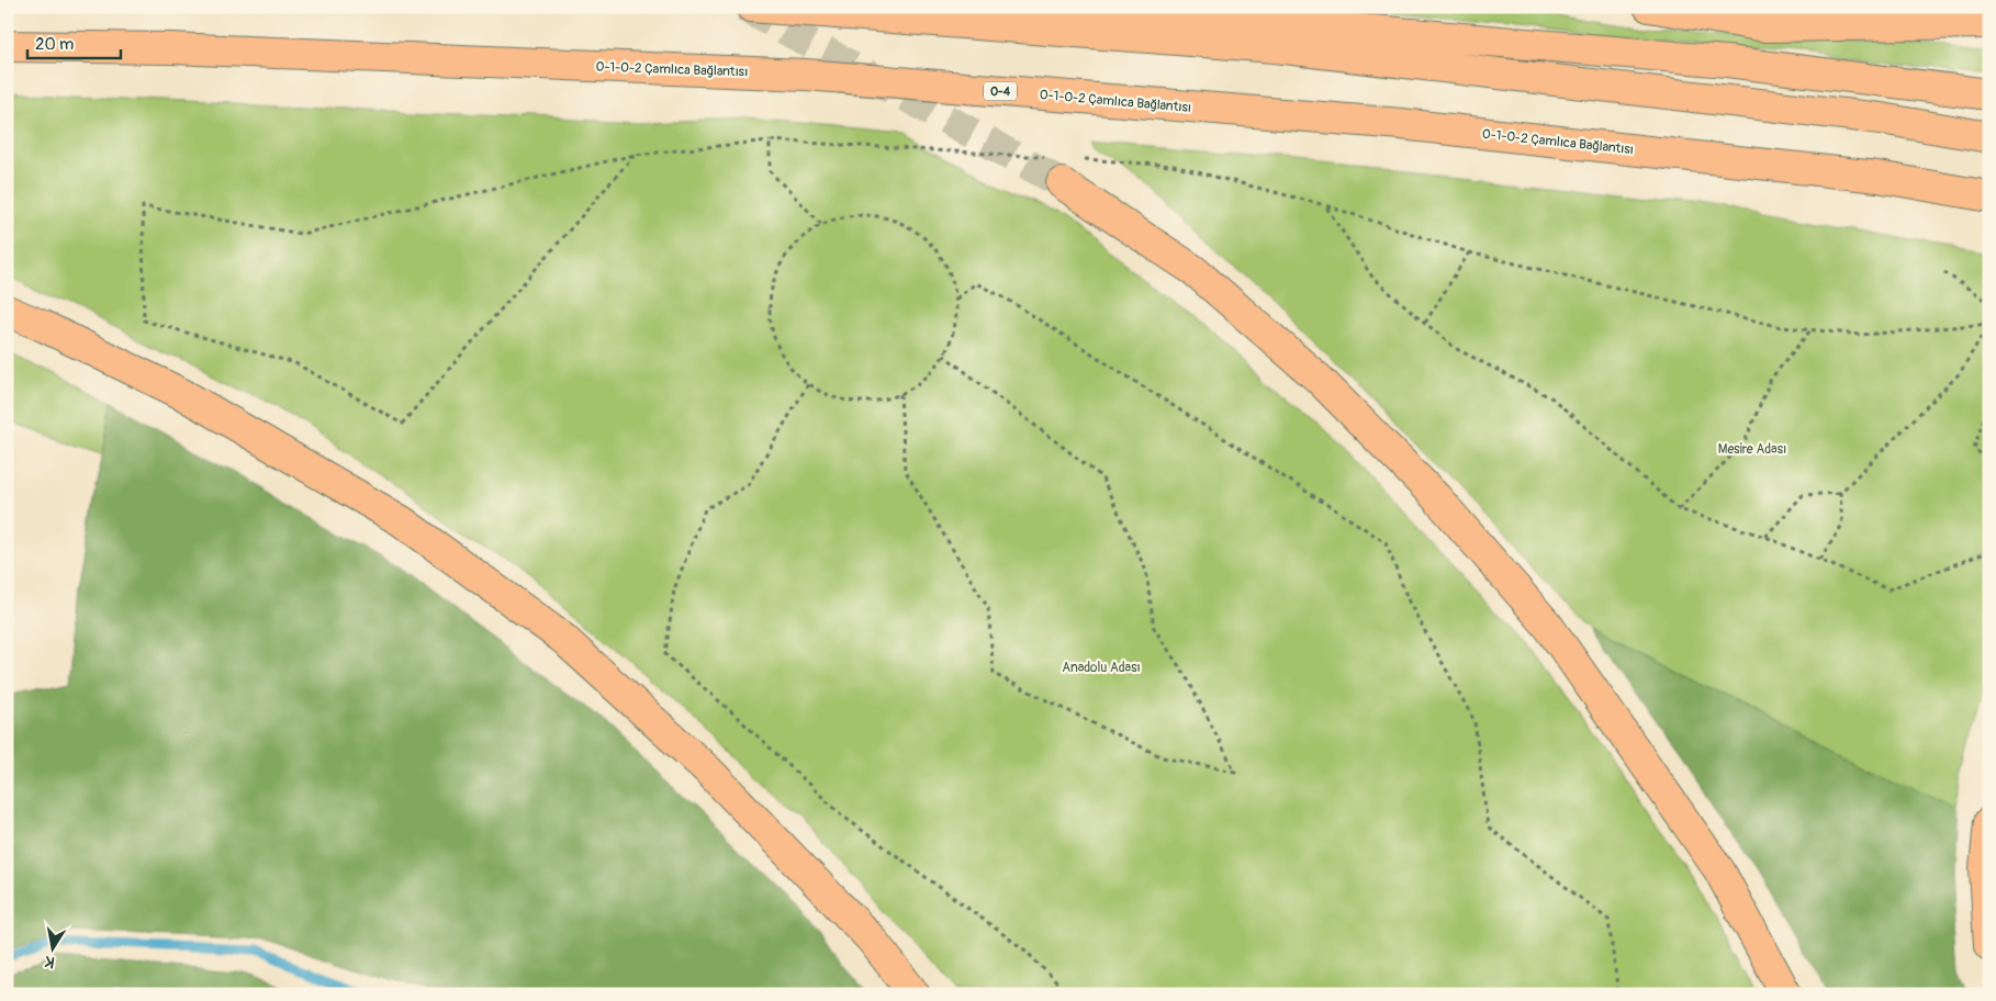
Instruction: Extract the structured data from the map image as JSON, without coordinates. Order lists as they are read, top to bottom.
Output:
{
  "streets": {
    "highway": ["O-1-O-2 Çamlıca Bağlantısı", "O-4"]
  },
  "parks": ["Mesire Adası", "Anadolu Adası"],
  "scale_bar": "20 m",
  "north": "bottom"
}
